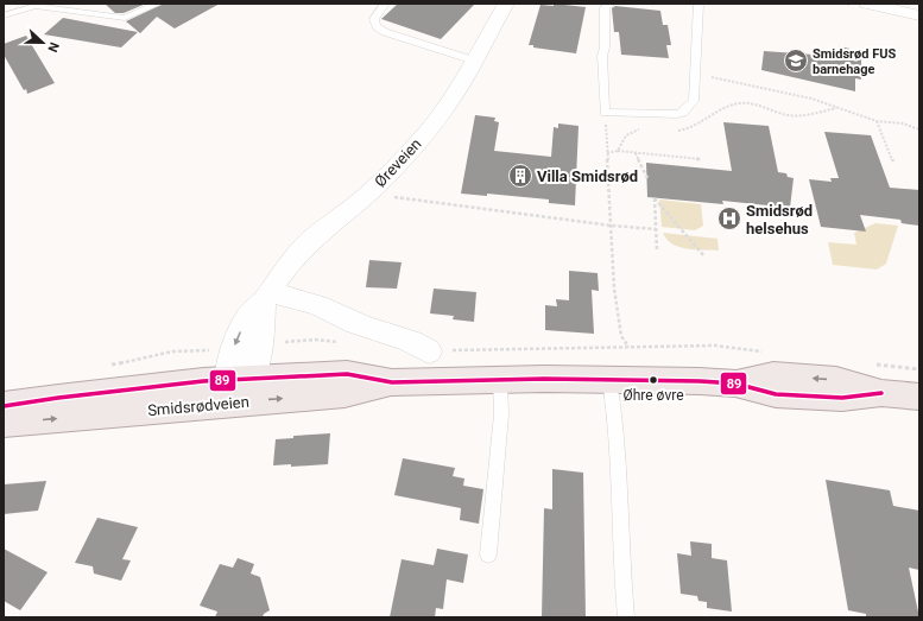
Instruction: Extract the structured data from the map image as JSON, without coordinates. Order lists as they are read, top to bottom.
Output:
{
  "streets": {
    "main road": ["Smidsrødveien"],
    "street": ["Øreveien"]
  },
  "places": {
    "school or university": ["Smidsrød FUS barnehage"],
    "building": ["Villa Smidsrød"],
    "hospital": ["Smidsrød helsehus"],
    "other": ["Øhre øvre"]
  },
  "lines": ["transit line 89"],
  "north": "right"
}
